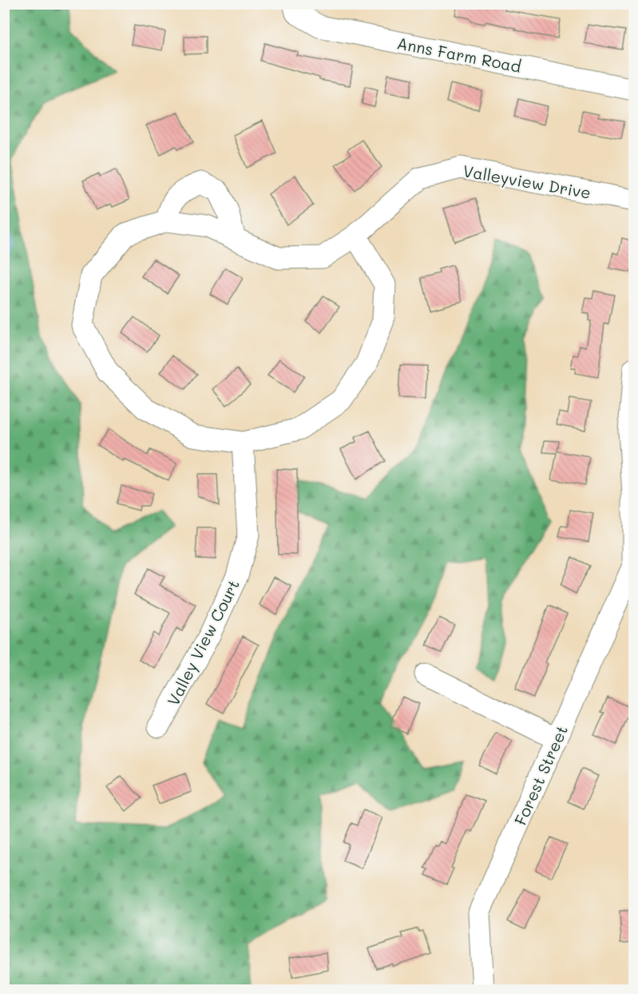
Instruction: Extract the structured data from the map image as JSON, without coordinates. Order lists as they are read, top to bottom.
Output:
{
  "streets": {
    "street": [
      "Anns Farm Road",
      "Valleyview Drive",
      "Valley View Court",
      "Forest Street"
    ]
  },
  "crossings": [
    ["Valleyview Drive", "Valley View Court"]
  ]
}
